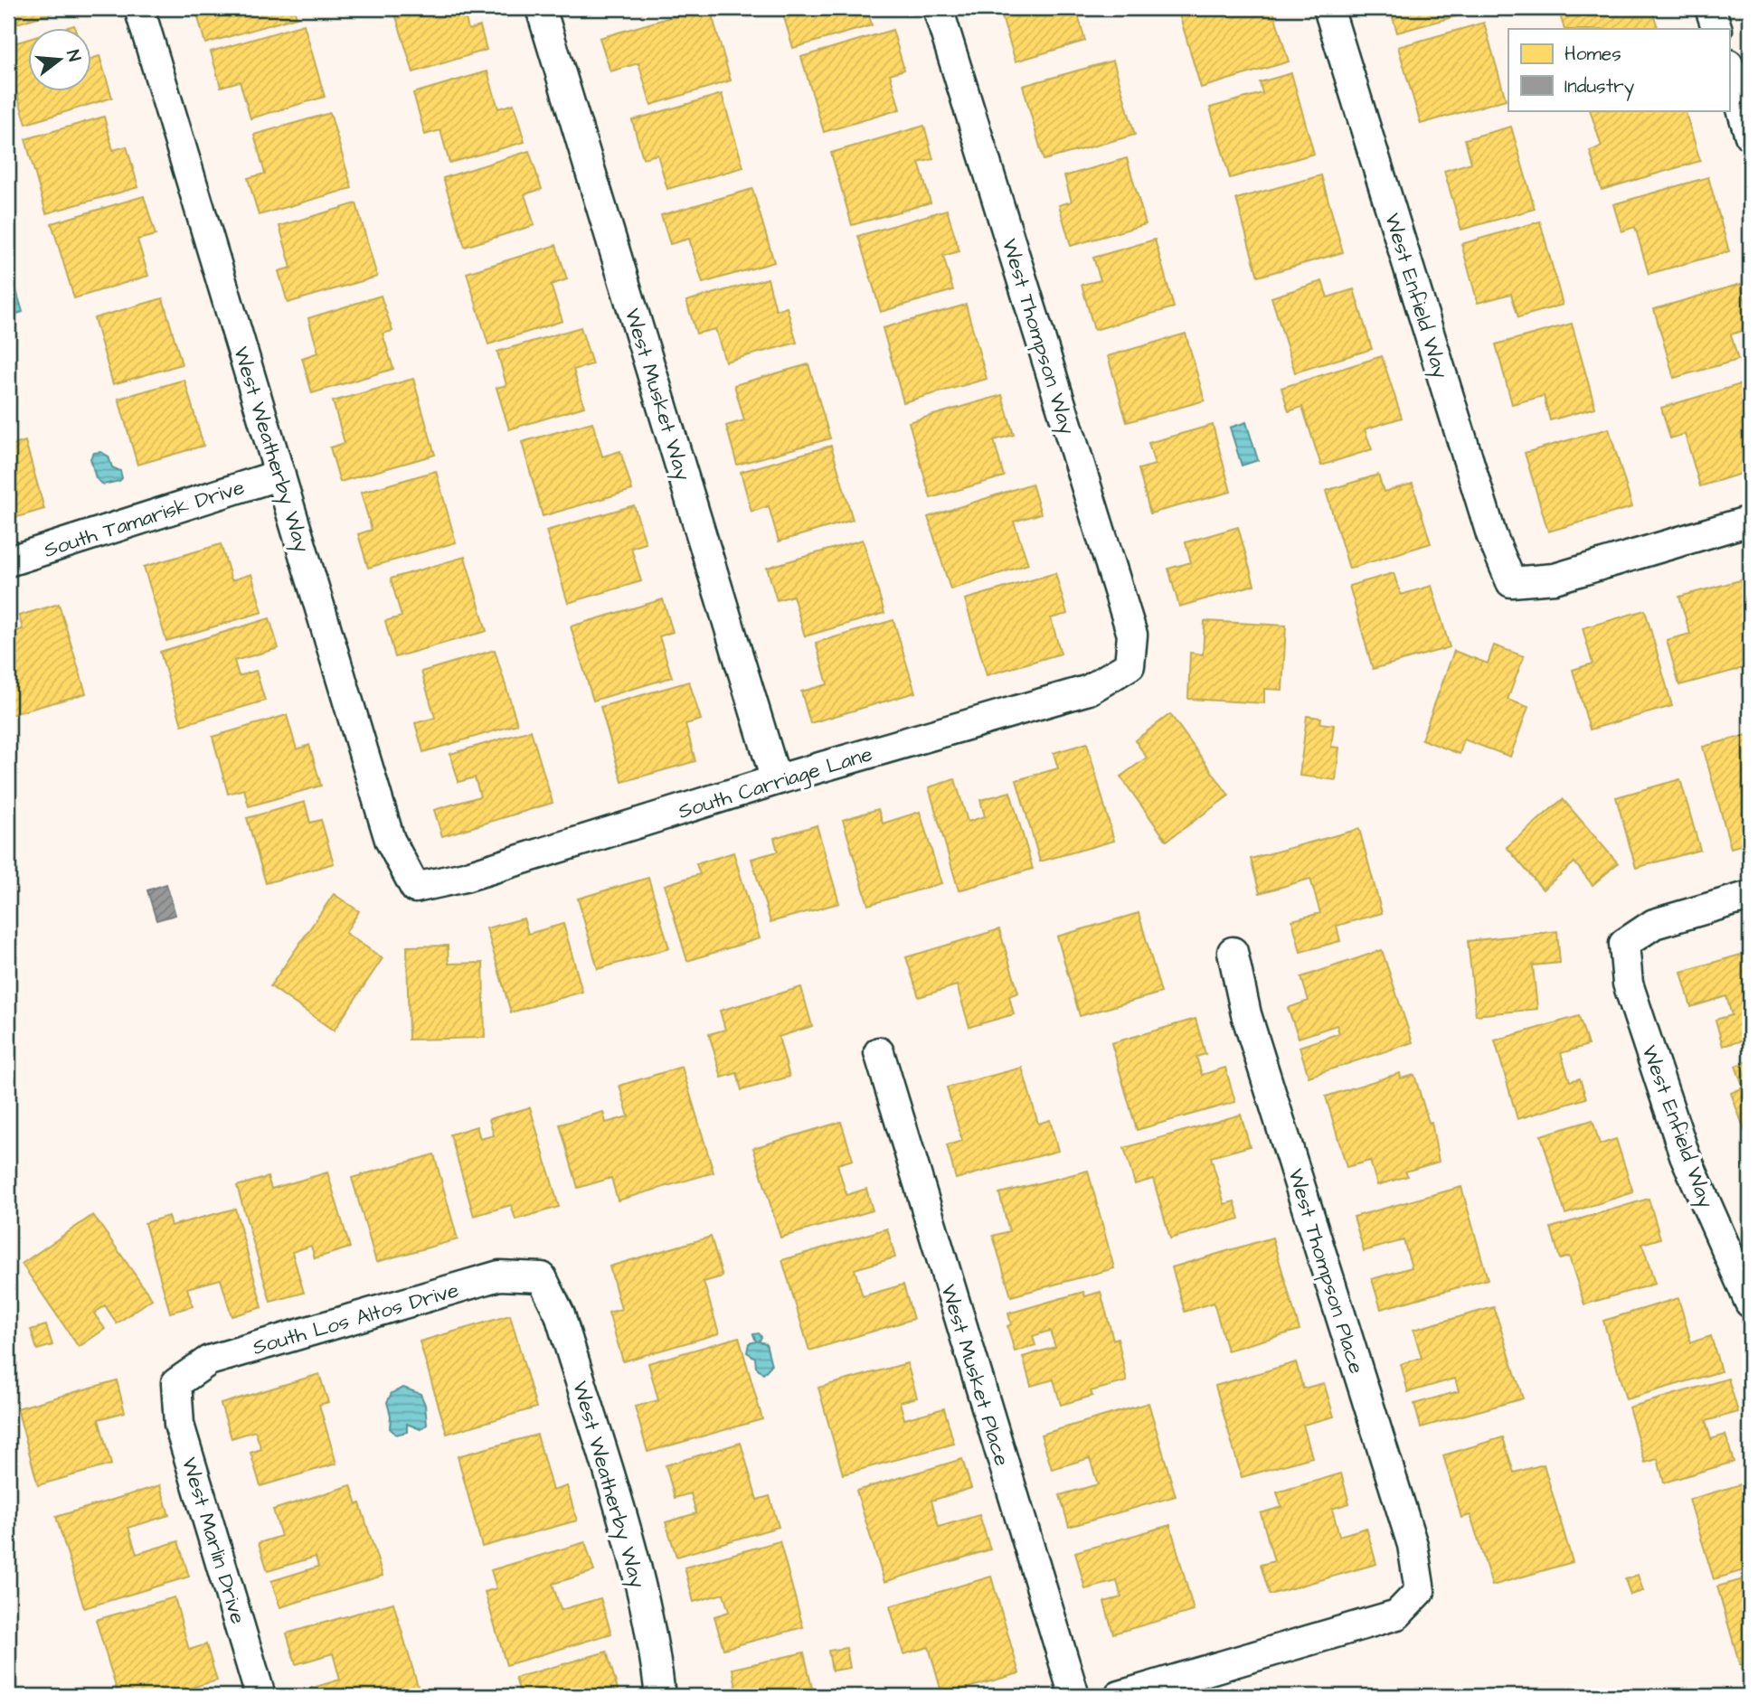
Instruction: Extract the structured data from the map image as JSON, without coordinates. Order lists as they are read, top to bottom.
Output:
{
  "streets": {
    "street": [
      "West Enfield Way",
      "West Thompson Way",
      "West Musket Way",
      "West Weatherby Way",
      "South Tamarisk Drive",
      "South Carriage Lane",
      "West Thompson Place",
      "South Los Altos Drive",
      "West Musket Place",
      "West Marlin Drive"
    ]
  },
  "crossings": [
    ["West Thompson Way", "South Carriage Lane"],
    ["West Musket Way", "South Carriage Lane"],
    ["West Weatherby Way", "South Tamarisk Drive"],
    ["West Weatherby Way", "South Carriage Lane"],
    ["West Weatherby Way", "South Los Altos Drive"],
    ["South Los Altos Drive", "West Marlin Drive"]
  ],
  "legend": ["Homes", "Industry"],
  "north": "right"
}
